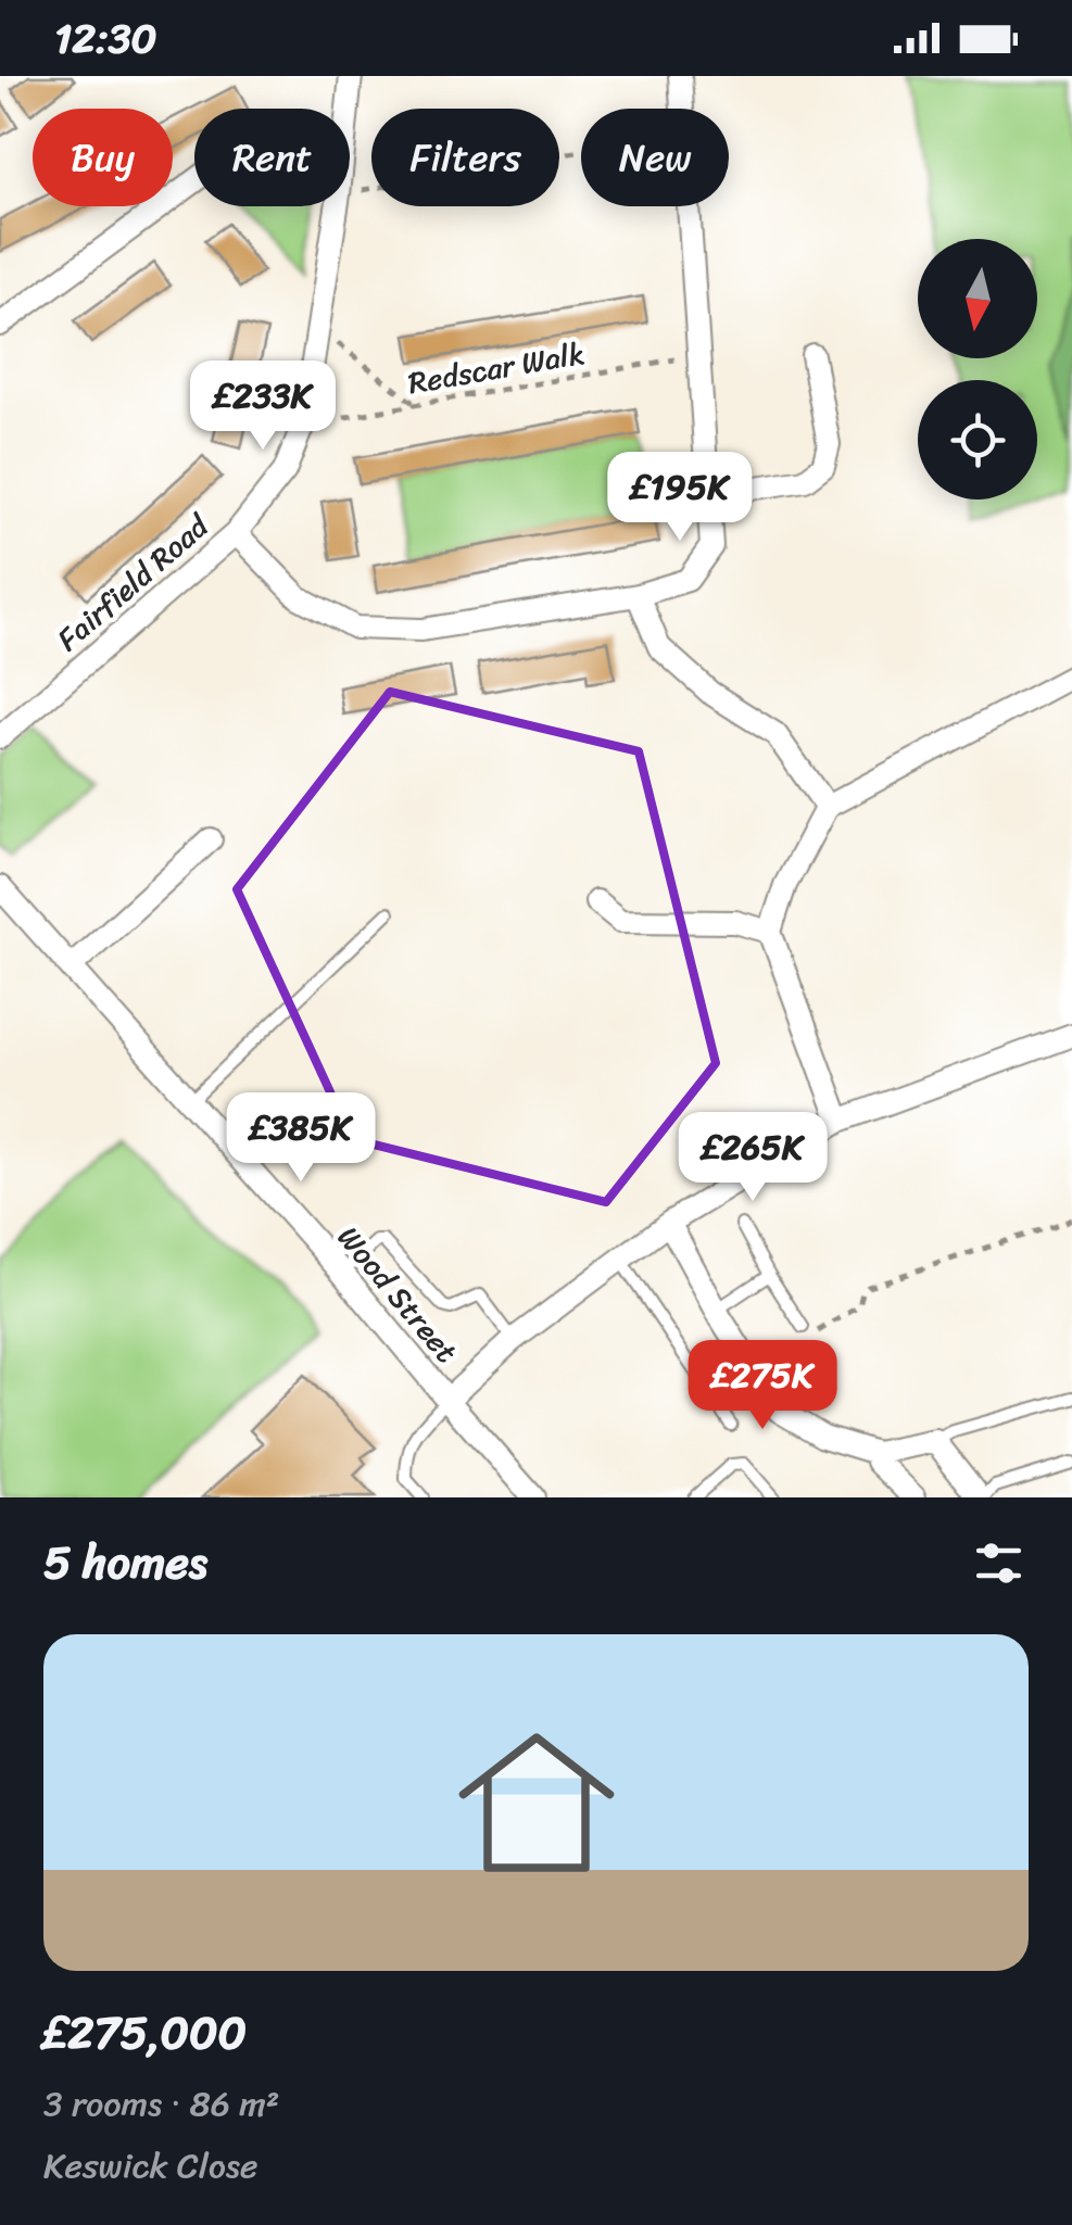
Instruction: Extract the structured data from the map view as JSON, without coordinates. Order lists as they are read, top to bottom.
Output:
{
  "streets": {
    "street": ["Fairfield Road", "Wood Street"],
    "path": ["Redscar Walk"]
  },
  "crossings": [
    ["Redscar Walk", "Fairfield Road"]
  ],
  "north": "bottom",
  "page": {
    "status": "12:30",
    "chip": [
      "Buy",
      "Rent",
      "Filters",
      "New"
    ],
    "price": [
      "£233K",
      "£195K",
      "£385K",
      "£265K",
      "£275K"
    ],
    "heading": "5 homes",
    "list": [
      {
        "name": "£275,000",
        "note": "3 rooms · 86 m² · Keswick Close"
      }
    ]
  }
}
